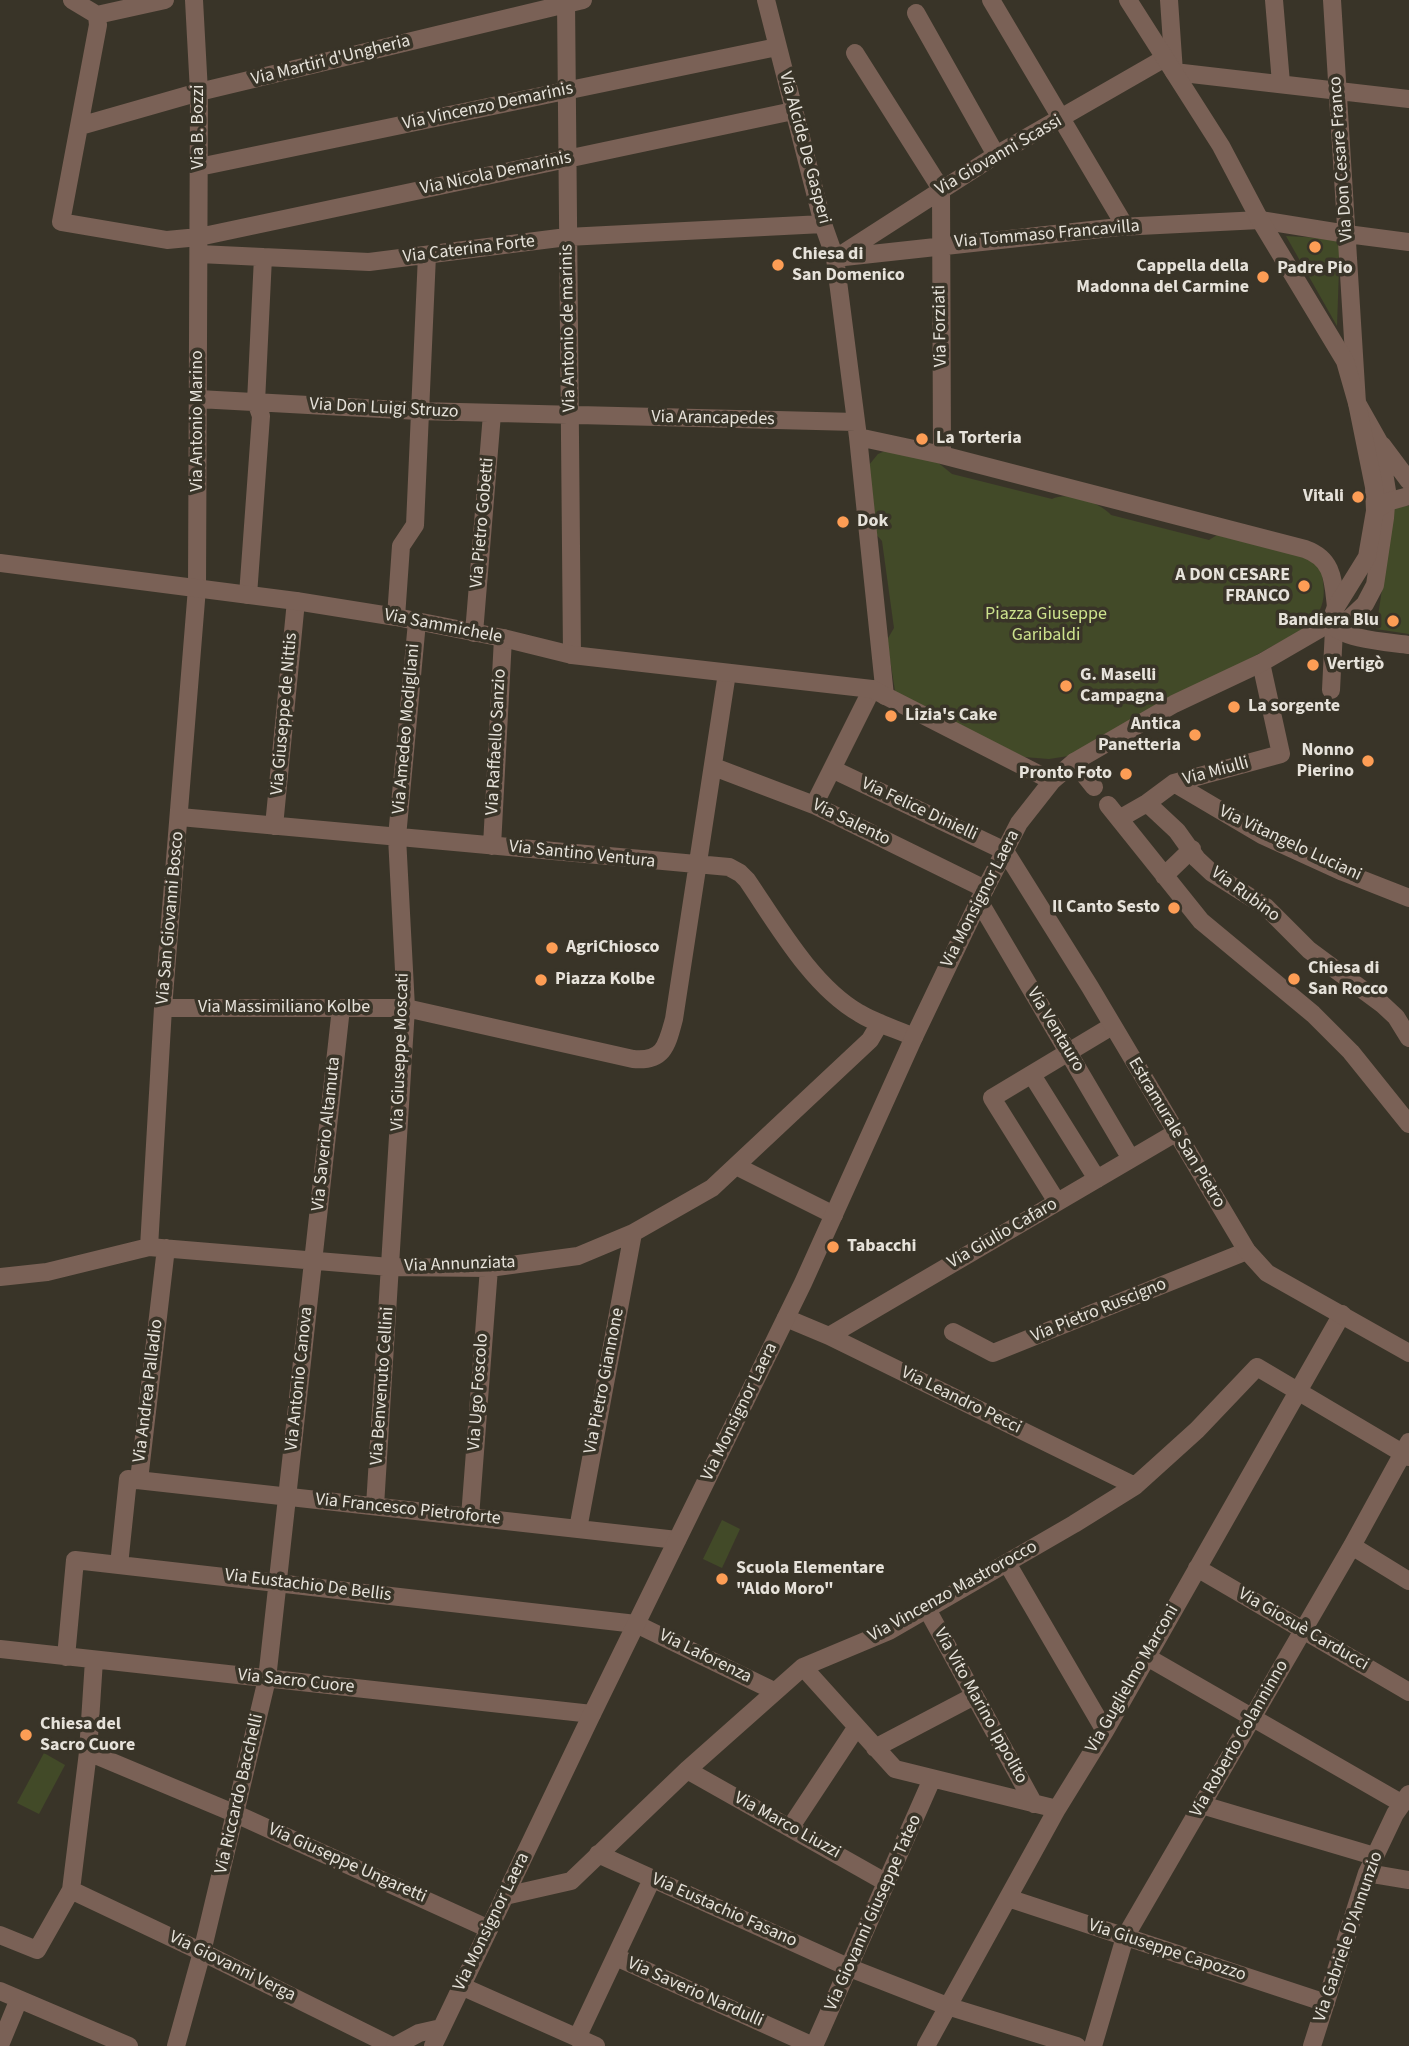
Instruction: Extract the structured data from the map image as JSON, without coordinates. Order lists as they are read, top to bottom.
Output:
{
  "streets": {
    "street": [
      "Via Martiri d'Ungheria",
      "Via Vincenzo Demarinis",
      "Via B. Bozzi",
      "Via Alcide De Gasperi",
      "Via Giovanni Scassi",
      "Via Don Cesare Franco",
      "Via Nicola Demarinis",
      "Via Tommaso Francavilla",
      "Via Caterina Forte",
      "Via Forziati",
      "Via Antonio de marinis",
      "Via Don Luigi Struzo",
      "Via Arancapedes",
      "Via Antonio Marino",
      "Via Pietro Gobetti",
      "Via Sammichele",
      "Via Giuseppe de Nittis",
      "Via Amedeo Modigliani",
      "Via Raffaello Sanzio",
      "Via Miulli",
      "Via Felice Dinielli",
      "Via Salento",
      "Via Vitangelo Luciani",
      "Via Santino Ventura",
      "Via Rubino",
      "Via Monsignor Laera",
      "Via San Giovanni Bosco",
      "Via Massimiliano Kolbe",
      "Via Ventauro",
      "Via Giuseppe Moscati",
      "Estramurale San Pietro",
      "Via Saverio Altamuta",
      "Via Giulio Cafaro",
      "Via Annunziata",
      "Via Pietro Ruscigno",
      "Via Antonio Canova",
      "Via Pietro Giannone",
      "Via Benvenuto Cellini",
      "Via Andrea Palladio",
      "Via Ugo Foscolo",
      "Via Leandro Pecci",
      "Via Francesco Pietroforte",
      "Via Eustachio De Bellis",
      "Via Vincenzo Mastrorocco",
      "Via Giosuè Carducci",
      "Via Laforenza",
      "Via Guglielmo Marconi",
      "Via Sacro Cuore",
      "Via Vito Marino Ippolito",
      "Via Roberto Colanninno",
      "Via Riccardo Bacchelli",
      "Via Marco Liuzzi",
      "Via Giuseppe Ungaretti",
      "Via Eustachio Fasano",
      "Via Giovanni Giuseppe Tateo",
      "Via Gabriele D'Annunzio",
      "Via Giuseppe Capozzo",
      "Via Giovanni Verga",
      "Via Saverio Nardulli"
    ]
  },
  "crossings": [
    ["Via Martiri d'Ungheria", "Via B. Bozzi"],
    ["Via Martiri d'Ungheria", "Via Antonio de marinis"],
    ["Via Vincenzo Demarinis", "Via B. Bozzi"],
    ["Via Vincenzo Demarinis", "Via Alcide De Gasperi"],
    ["Via Vincenzo Demarinis", "Via Antonio de marinis"],
    ["Via B. Bozzi", "Via Nicola Demarinis"],
    ["Via B. Bozzi", "Via Caterina Forte"],
    ["Via B. Bozzi", "Via Antonio Marino"],
    ["Via Alcide De Gasperi", "Via Giovanni Scassi"],
    ["Via Alcide De Gasperi", "Via Nicola Demarinis"],
    ["Via Alcide De Gasperi", "Via Tommaso Francavilla"],
    ["Via Alcide De Gasperi", "Via Caterina Forte"],
    ["Via Alcide De Gasperi", "Via Arancapedes"],
    ["Via Giovanni Scassi", "Via Tommaso Francavilla"],
    ["Via Giovanni Scassi", "Via Forziati"],
    ["Via Don Cesare Franco", "Via Tommaso Francavilla"],
    ["Via Nicola Demarinis", "Via Caterina Forte"],
    ["Via Nicola Demarinis", "Via Antonio de marinis"],
    ["Via Nicola Demarinis", "Via Antonio Marino"],
    ["Via Tommaso Francavilla", "Via Forziati"],
    ["Via Caterina Forte", "Via Antonio de marinis"],
    ["Via Caterina Forte", "Via Antonio Marino"],
    ["Via Antonio de marinis", "Via Don Luigi Struzo"],
    ["Via Antonio de marinis", "Via Arancapedes"],
    ["Via Antonio de marinis", "Via Sammichele"],
    ["Via Don Luigi Struzo", "Via Arancapedes"],
    ["Via Don Luigi Struzo", "Via Antonio Marino"],
    ["Via Don Luigi Struzo", "Via Pietro Gobetti"],
    ["Via Antonio Marino", "Via Sammichele"],
    ["Via Antonio Marino", "Via San Giovanni Bosco"],
    ["Via Pietro Gobetti", "Via Sammichele"],
    ["Via Sammichele", "Via Giuseppe de Nittis"],
    ["Via Sammichele", "Via Amedeo Modigliani"],
    ["Via Sammichele", "Via Raffaello Sanzio"],
    ["Via Sammichele", "Via San Giovanni Bosco"],
    ["Via Giuseppe de Nittis", "Via Santino Ventura"],
    ["Via Amedeo Modigliani", "Via Santino Ventura"],
    ["Via Amedeo Modigliani", "Via Giuseppe Moscati"],
    ["Via Raffaello Sanzio", "Via Santino Ventura"],
    ["Via Miulli", "Via Vitangelo Luciani"],
    ["Via Miulli", "Via Rubino"],
    ["Via Felice Dinielli", "Via Monsignor Laera"],
    ["Via Felice Dinielli", "Estramurale San Pietro"],
    ["Via Salento", "Via Monsignor Laera"],
    ["Via Salento", "Via Ventauro"],
    ["Via Santino Ventura", "Via Monsignor Laera"],
    ["Via Santino Ventura", "Via San Giovanni Bosco"],
    ["Via Santino Ventura", "Via Massimiliano Kolbe"],
    ["Via Santino Ventura", "Via Giuseppe Moscati"],
    ["Via Santino Ventura", "Via Annunziata"],
    ["Via Monsignor Laera", "Via Ventauro"],
    ["Via Monsignor Laera", "Estramurale San Pietro"],
    ["Via Monsignor Laera", "Via Leandro Pecci"],
    ["Via Monsignor Laera", "Via Francesco Pietroforte"],
    ["Via Monsignor Laera", "Via Eustachio De Bellis"],
    ["Via Monsignor Laera", "Via Vincenzo Mastrorocco"],
    ["Via Monsignor Laera", "Via Laforenza"],
    ["Via Monsignor Laera", "Via Sacro Cuore"],
    ["Via Monsignor Laera", "Via Giuseppe Ungaretti"],
    ["Via San Giovanni Bosco", "Via Massimiliano Kolbe"],
    ["Via San Giovanni Bosco", "Via Annunziata"],
    ["Via San Giovanni Bosco", "Via Andrea Palladio"],
    ["Via Massimiliano Kolbe", "Via Giuseppe Moscati"],
    ["Via Massimiliano Kolbe", "Via Saverio Altamuta"],
    ["Via Ventauro", "Via Giulio Cafaro"],
    ["Via Giuseppe Moscati", "Via Annunziata"],
    ["Via Giuseppe Moscati", "Via Benvenuto Cellini"],
    ["Estramurale San Pietro", "Via Giulio Cafaro"],
    ["Estramurale San Pietro", "Via Pietro Ruscigno"],
    ["Estramurale San Pietro", "Via Guglielmo Marconi"],
    ["Via Saverio Altamuta", "Via Annunziata"],
    ["Via Saverio Altamuta", "Via Antonio Canova"],
    ["Via Giulio Cafaro", "Via Leandro Pecci"],
    ["Via Annunziata", "Via Antonio Canova"],
    ["Via Annunziata", "Via Pietro Giannone"],
    ["Via Annunziata", "Via Benvenuto Cellini"],
    ["Via Annunziata", "Via Andrea Palladio"],
    ["Via Annunziata", "Via Ugo Foscolo"],
    ["Via Antonio Canova", "Via Francesco Pietroforte"],
    ["Via Antonio Canova", "Via Riccardo Bacchelli"],
    ["Via Pietro Giannone", "Via Francesco Pietroforte"],
    ["Via Benvenuto Cellini", "Via Francesco Pietroforte"],
    ["Via Andrea Palladio", "Via Francesco Pietroforte"],
    ["Via Andrea Palladio", "Via Eustachio De Bellis"],
    ["Via Ugo Foscolo", "Via Francesco Pietroforte"],
    ["Via Leandro Pecci", "Via Vincenzo Mastrorocco"],
    ["Via Francesco Pietroforte", "Via Riccardo Bacchelli"],
    ["Via Eustachio De Bellis", "Via Laforenza"],
    ["Via Eustachio De Bellis", "Via Sacro Cuore"],
    ["Via Eustachio De Bellis", "Via Riccardo Bacchelli"],
    ["Via Vincenzo Mastrorocco", "Via Laforenza"],
    ["Via Vincenzo Mastrorocco", "Via Guglielmo Marconi"],
    ["Via Vincenzo Mastrorocco", "Via Vito Marino Ippolito"],
    ["Via Vincenzo Mastrorocco", "Via Marco Liuzzi"],
    ["Via Vincenzo Mastrorocco", "Via Eustachio Fasano"],
    ["Via Giosuè Carducci", "Via Guglielmo Marconi"],
    ["Via Giosuè Carducci", "Via Roberto Colanninno"],
    ["Via Guglielmo Marconi", "Via Eustachio Fasano"],
    ["Via Guglielmo Marconi", "Via Giuseppe Capozzo"],
    ["Via Sacro Cuore", "Via Riccardo Bacchelli"],
    ["Via Roberto Colanninno", "Via Giuseppe Capozzo"],
    ["Via Riccardo Bacchelli", "Via Giuseppe Ungaretti"],
    ["Via Riccardo Bacchelli", "Via Giovanni Verga"],
    ["Via Marco Liuzzi", "Via Giovanni Giuseppe Tateo"],
    ["Via Eustachio Fasano", "Via Giovanni Giuseppe Tateo"],
    ["Via Giovanni Giuseppe Tateo", "Via Saverio Nardulli"],
    ["Via Gabriele D'Annunzio", "Via Giuseppe Capozzo"]
  ],
  "parks": ["Piazza Giuseppe Garibaldi"],
  "places": [
    "Padre Pio",
    "Chiesa di San Domenico",
    "Cappella della Madonna del Carmine",
    "La Torteria",
    "Vitali",
    "Dok",
    "A DON CESARE FRANCO",
    "Bandiera Blu",
    "Vertigò",
    "G. Maselli Campagna",
    "La sorgente",
    "Lizia's Cake",
    "Antica Panetteria",
    "Nonno Pierino",
    "Pronto Foto",
    "Il Canto Sesto",
    "AgriChiosco",
    "Chiesa di San Rocco",
    "Piazza Kolbe",
    "Tabacchi",
    "Scuola Elementare \"Aldo Moro\"",
    "Chiesa del Sacro Cuore"
  ]
}
